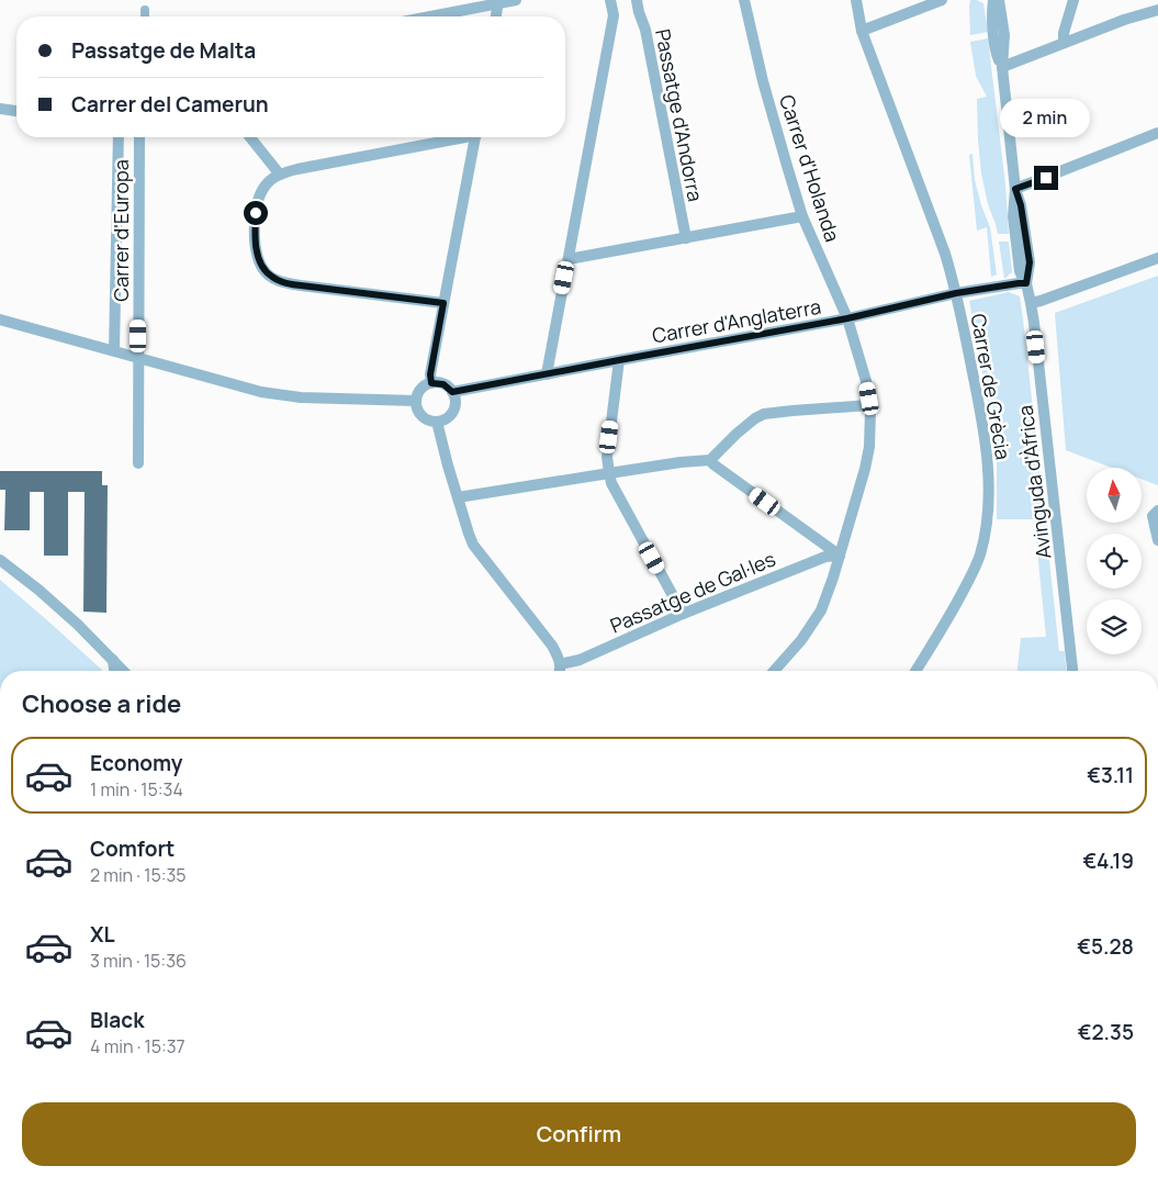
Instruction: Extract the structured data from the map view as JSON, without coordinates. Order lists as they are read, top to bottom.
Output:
{
  "streets": {
    "street": [
      "Passatge d'Andorra",
      "Carrer d'Holanda",
      "Carrer d'Europa",
      "Carrer d'Anglaterra",
      "Carrer de Grècia",
      "Avinguda d'Àfrica",
      "Passatge de Gal·les"
    ]
  },
  "crossings": [
    ["Carrer d'Holanda", "Carrer d'Anglaterra"],
    ["Carrer d'Holanda", "Passatge de Gal·les"],
    ["Carrer d'Anglaterra", "Carrer de Grècia"],
    ["Carrer d'Anglaterra", "Avinguda d'Àfrica"]
  ],
  "north": "top",
  "page": {
    "banner": ["Passatge de Malta", "Carrer del Camerun"],
    "bubble": "2 min",
    "heading": "Choose a ride",
    "list": [
      {
        "name": "Economy",
        "note": "1 min · 15:34",
        "value": "€3.11"
      },
      {
        "name": "Comfort",
        "note": "2 min · 15:35",
        "value": "€4.19"
      },
      {
        "name": "XL",
        "note": "3 min · 15:36",
        "value": "€5.28"
      },
      {
        "name": "Black",
        "note": "4 min · 15:37",
        "value": "€2.35"
      }
    ],
    "buttons": "Confirm"
  }
}
